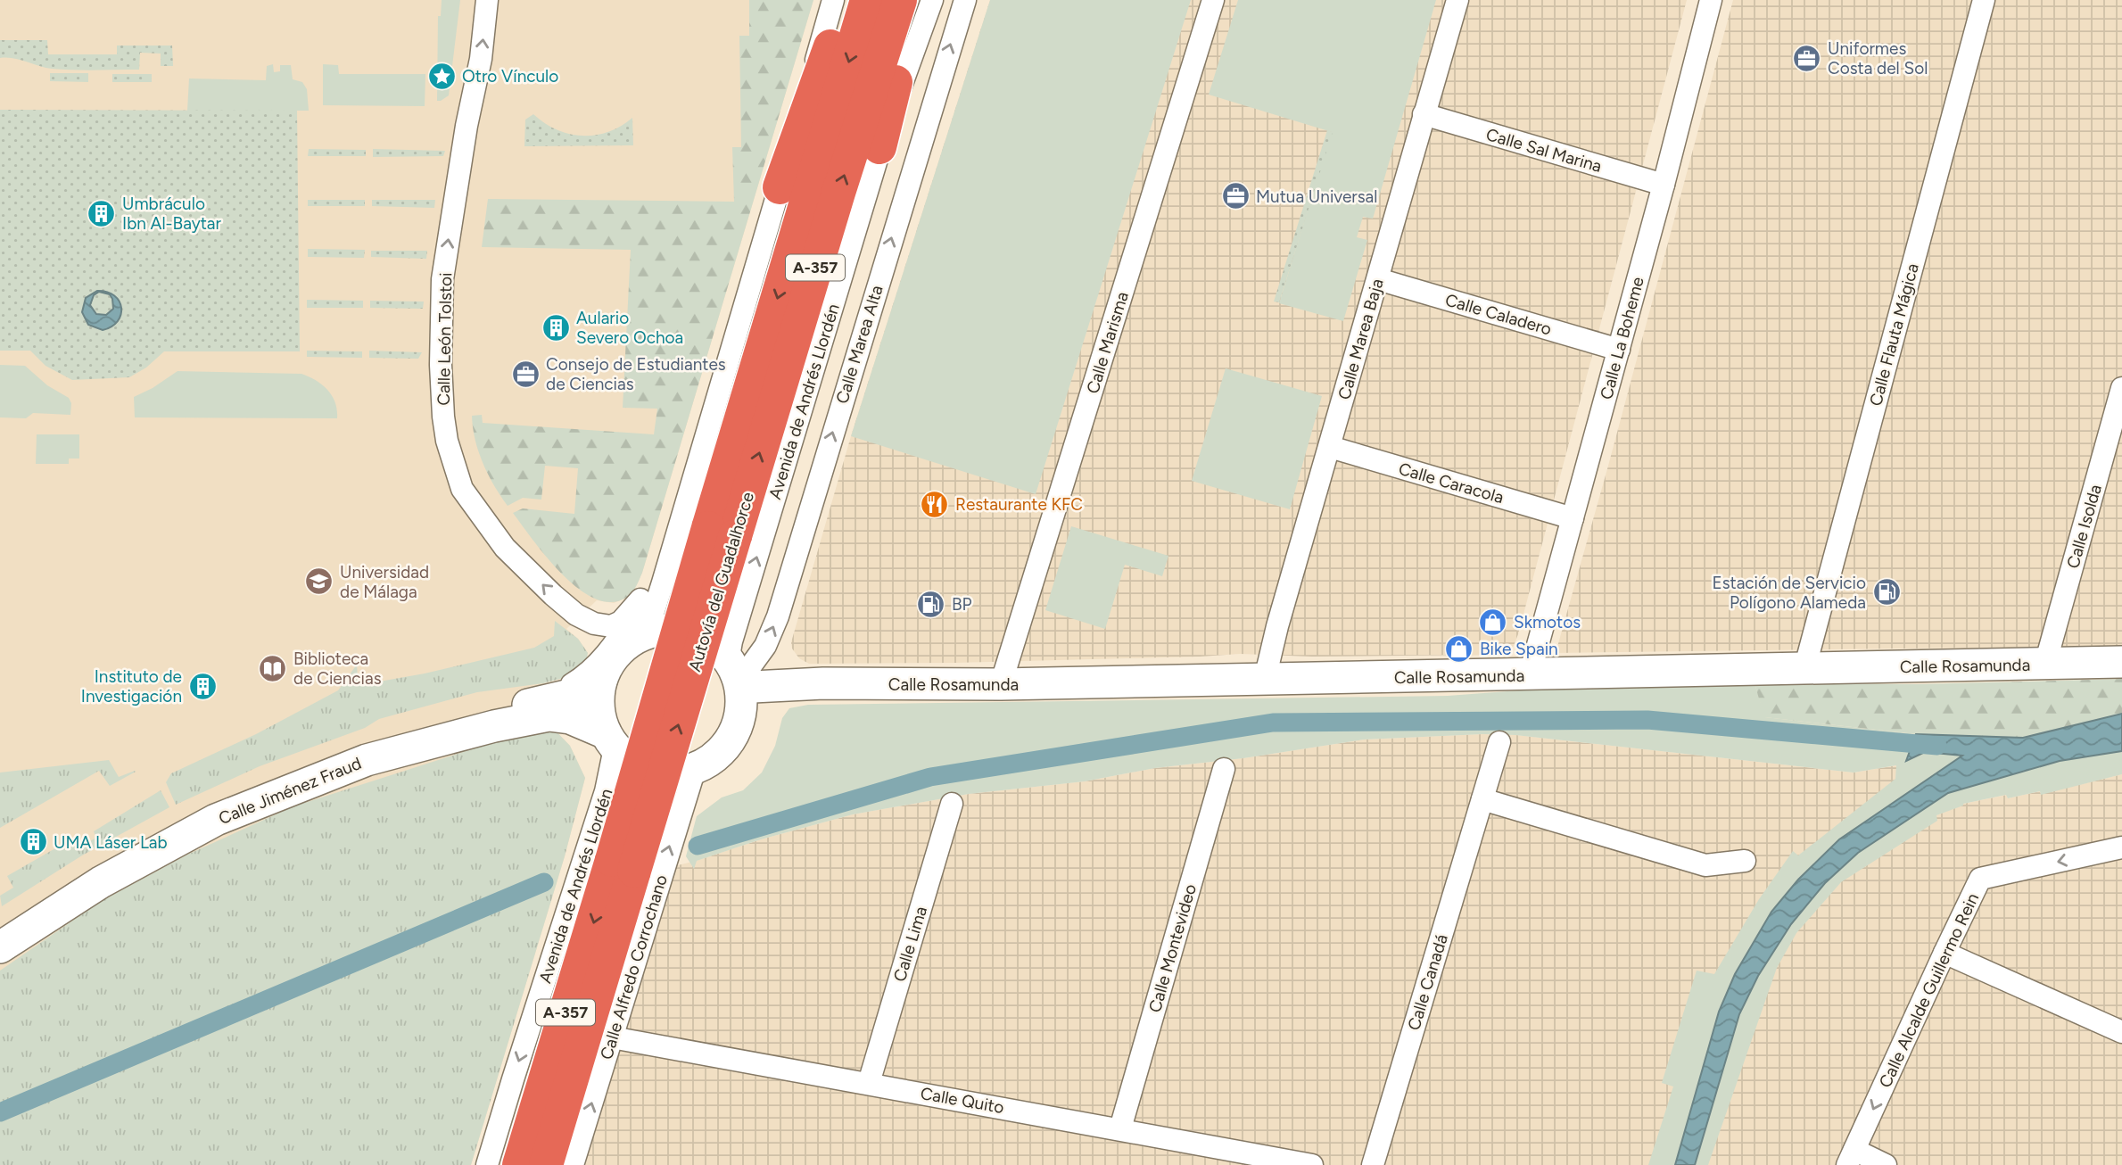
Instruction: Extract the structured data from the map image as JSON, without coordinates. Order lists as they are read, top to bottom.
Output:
{
  "streets": {
    "highway": ["A-357", "Autovía del Guadalhorce"],
    "main road": ["Calle Rosamunda", "Calle Jiménez Fraud"],
    "street": [
      "Calle Sal Marina",
      "Calle Caladero",
      "Calle Flauta Mágica",
      "Calle La Boheme",
      "Calle León Tolstoi",
      "Calle Marea Baja",
      "Calle Marisma",
      "Calle Marea Alta",
      "Avenida de Andrés Llordén",
      "Calle Caracola",
      "Calle Isolda",
      "Calle Lima",
      "Calle Montevideo",
      "Calle Alfredo Corrochano",
      "Calle Canadá",
      "Calle Alcalde Guillermo Rein",
      "Calle Quito"
    ]
  },
  "crossings": [
    ["Calle Sal Marina", "Calle La Boheme"],
    ["Calle Sal Marina", "Calle Marea Baja"],
    ["Calle Caladero", "Calle La Boheme"],
    ["Calle Caladero", "Calle Marea Baja"],
    ["Calle Flauta Mágica", "Calle Rosamunda"],
    ["Calle La Boheme", "Calle Caracola"],
    ["Calle La Boheme", "Calle Rosamunda"],
    ["Calle Marea Baja", "Calle Caracola"],
    ["Calle Marea Baja", "Calle Rosamunda"],
    ["Calle Marisma", "Calle Rosamunda"],
    ["Calle Marea Alta", "Avenida de Andrés Llordén"],
    ["Calle Marea Alta", "Calle Rosamunda"],
    ["Calle Marea Alta", "Calle Jiménez Fraud"],
    ["Calle Marea Alta", "Calle Alfredo Corrochano"],
    ["Avenida de Andrés Llordén", "Calle Rosamunda"],
    ["Avenida de Andrés Llordén", "Calle Jiménez Fraud"],
    ["Avenida de Andrés Llordén", "Calle Alfredo Corrochano"],
    ["Calle Isolda", "Calle Rosamunda"],
    ["Calle Rosamunda", "Calle Jiménez Fraud"],
    ["Calle Rosamunda", "Calle Alfredo Corrochano"],
    ["Calle Jiménez Fraud", "Calle Alfredo Corrochano"],
    ["Calle Lima", "Calle Quito"],
    ["Calle Montevideo", "Calle Quito"],
    ["Calle Alfredo Corrochano", "Calle Quito"]
  ],
  "one_way": ["Calle León Tolstoi", "Calle Alfredo Corrochano", "Calle Alcalde Guillermo Rein"],
  "places": {
    "office": ["Uniformes Costa del Sol", "Mutua Universal", "Consejo de Estudiantes de Ciencias"],
    "place": ["Otro Vínculo"],
    "building": [
      "Umbráculo Ibn Al-Baytar",
      "Aulario Severo Ochoa",
      "Instituto de Investigación",
      "UMA Láser Lab"
    ],
    "restaurant": ["Restaurante KFC"],
    "school or university": ["Universidad de Málaga"],
    "fuel station": ["Estación de Servicio Polígono Alameda", "BP"],
    "shop": ["Skmotos", "Bike Spain"],
    "library": ["Biblioteca de Ciencias"]
  }
}
